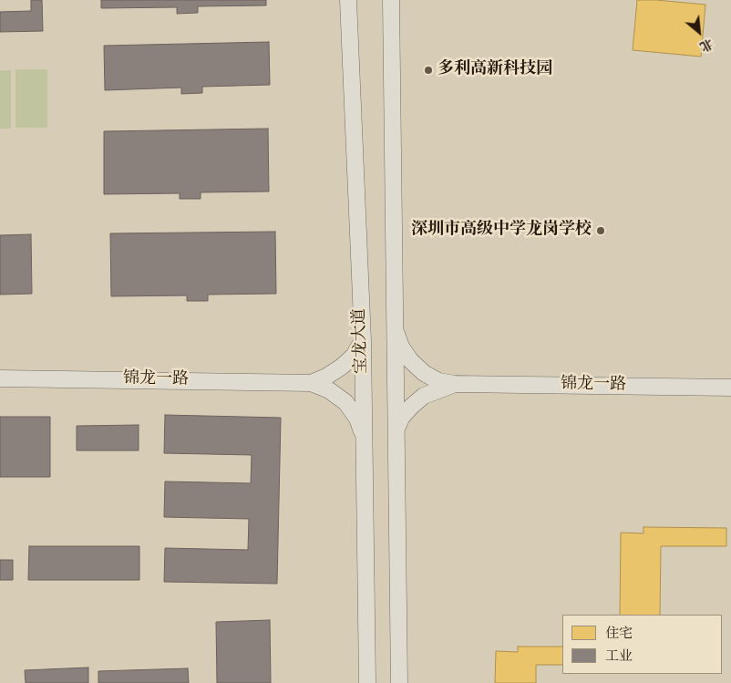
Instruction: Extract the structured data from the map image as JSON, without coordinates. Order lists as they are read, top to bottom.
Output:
{
  "streets": {
    "main road": ["宝龙大道", "锦龙一路"]
  },
  "crossings": [
    ["宝龙大道", "锦龙一路"]
  ],
  "places": ["多利高新科技园", "深圳市高级中学龙岗学校"],
  "legend": ["住宅", "工业"],
  "north": "bottom right"
}
